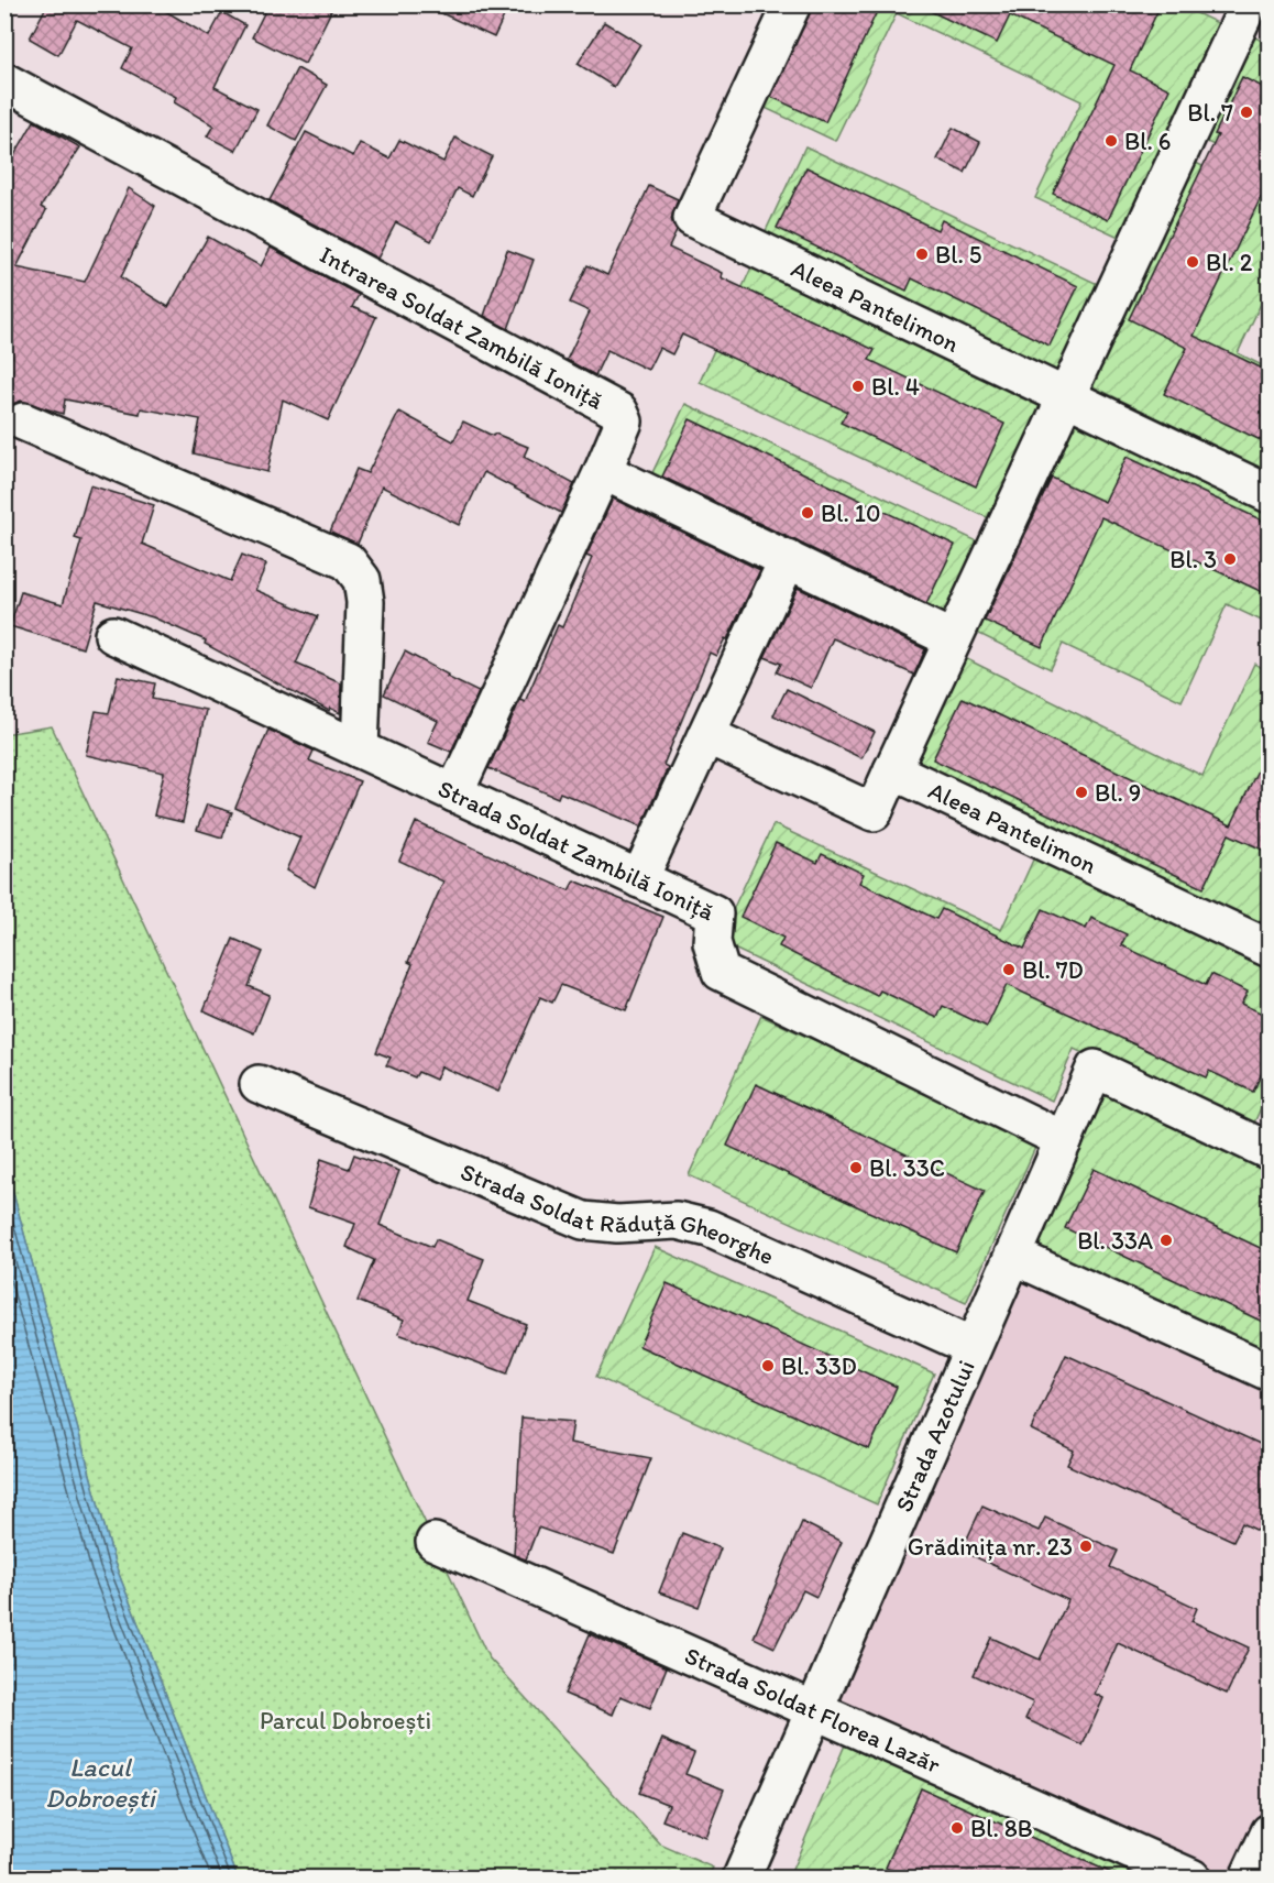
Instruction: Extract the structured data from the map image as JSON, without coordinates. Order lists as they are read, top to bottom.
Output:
{
  "streets": {
    "street": [
      "Aleea Pantelimon",
      "Intrarea Soldat Zambilă Ioniță",
      "Strada Soldat Zambilă Ioniță",
      "Strada Soldat Răduță Gheorghe",
      "Strada Azotului",
      "Strada Soldat Florea Lazăr"
    ]
  },
  "crossings": [
    ["Intrarea Soldat Zambilă Ioniță", "Strada Soldat Zambilă Ioniță"],
    ["Strada Soldat Zambilă Ioniță", "Strada Azotului"],
    ["Strada Soldat Răduță Gheorghe", "Strada Azotului"],
    ["Strada Azotului", "Strada Soldat Florea Lazăr"]
  ],
  "water": ["Lacul Dobroești"],
  "parks": ["Parcul Dobroești"],
  "places": [
    "Bl. 7",
    "Bl. 6",
    "Bl. 5",
    "Bl. 2",
    "Bl. 4",
    "Bl. 10",
    "Bl. 3",
    "Bl. 9",
    "Bl. 7D",
    "Bl. 33C",
    "Bl. 33A",
    "Bl. 33D",
    "Grădinița nr. 23",
    "Bl. 8B"
  ]
}
